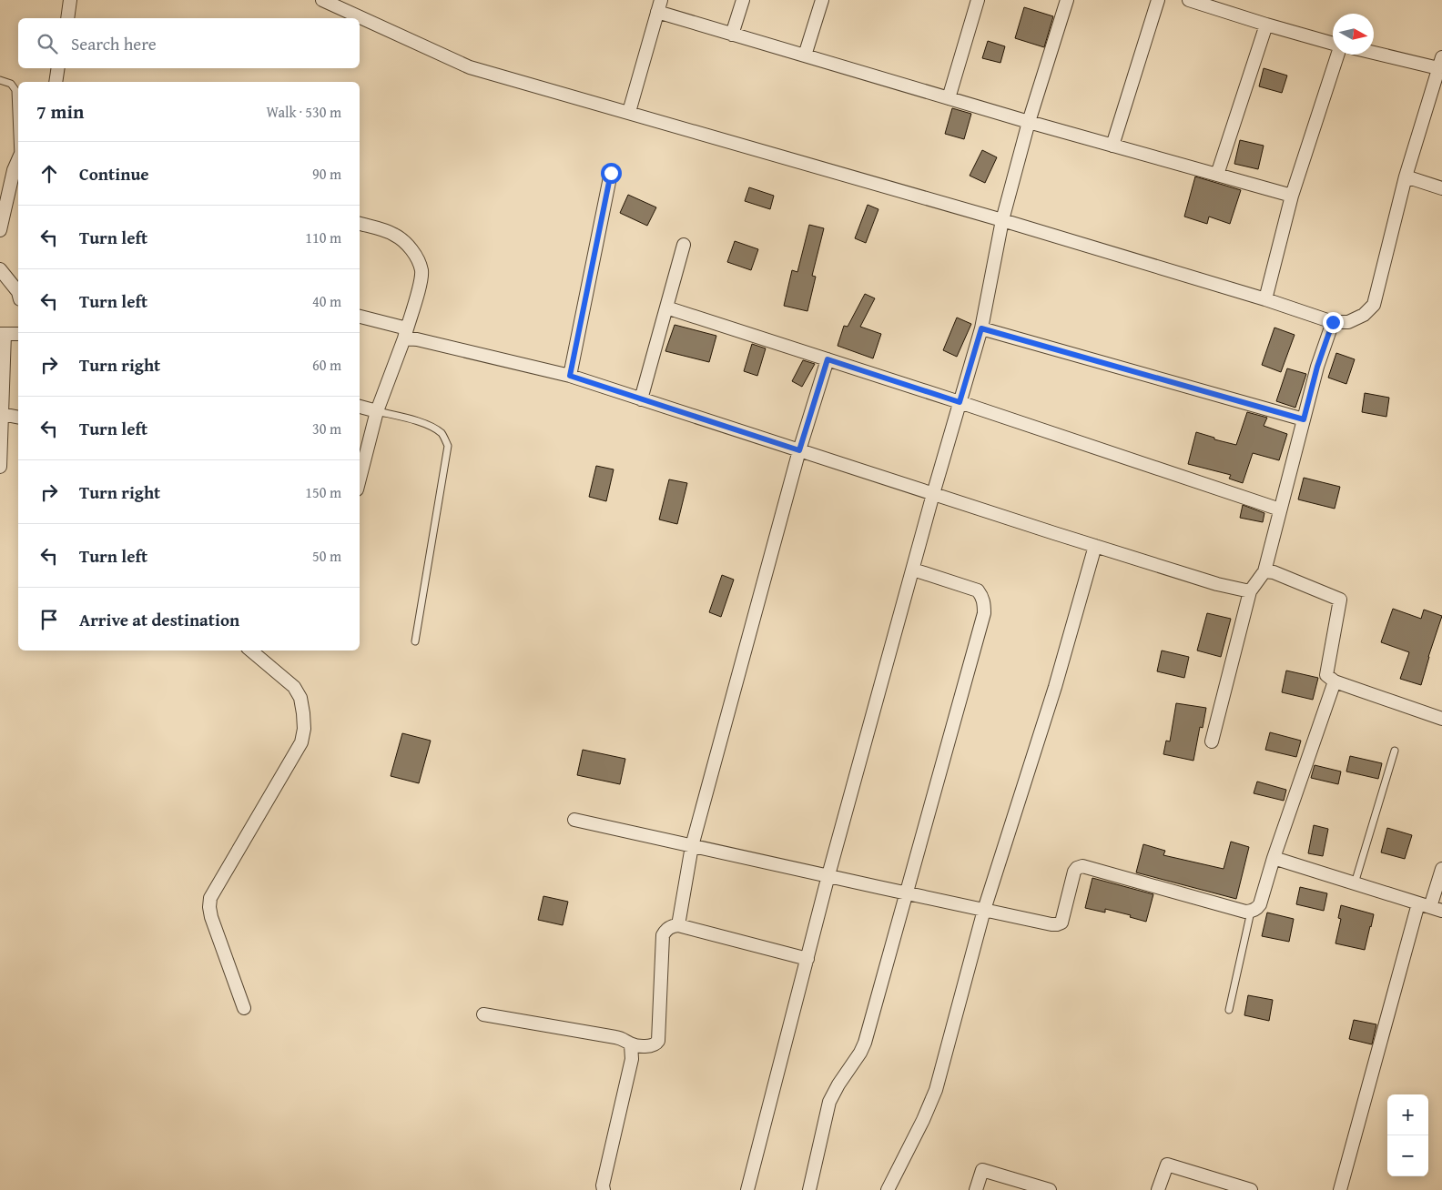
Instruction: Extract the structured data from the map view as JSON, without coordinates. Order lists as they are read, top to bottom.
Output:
{
  "north": "right",
  "page": {
    "search": "Search here",
    "heading": ["7 min", "Walk · 530 m"],
    "list": [
      ["Continue", "90 m"],
      ["Turn left", "110 m"],
      ["Turn left", "40 m"],
      ["Turn right", "60 m"],
      ["Turn left", "30 m"],
      ["Turn right", "150 m"],
      ["Turn left", "50 m"],
      "Arrive at destination"
    ],
    "map_buttons": ["+", "−"]
  }
}
